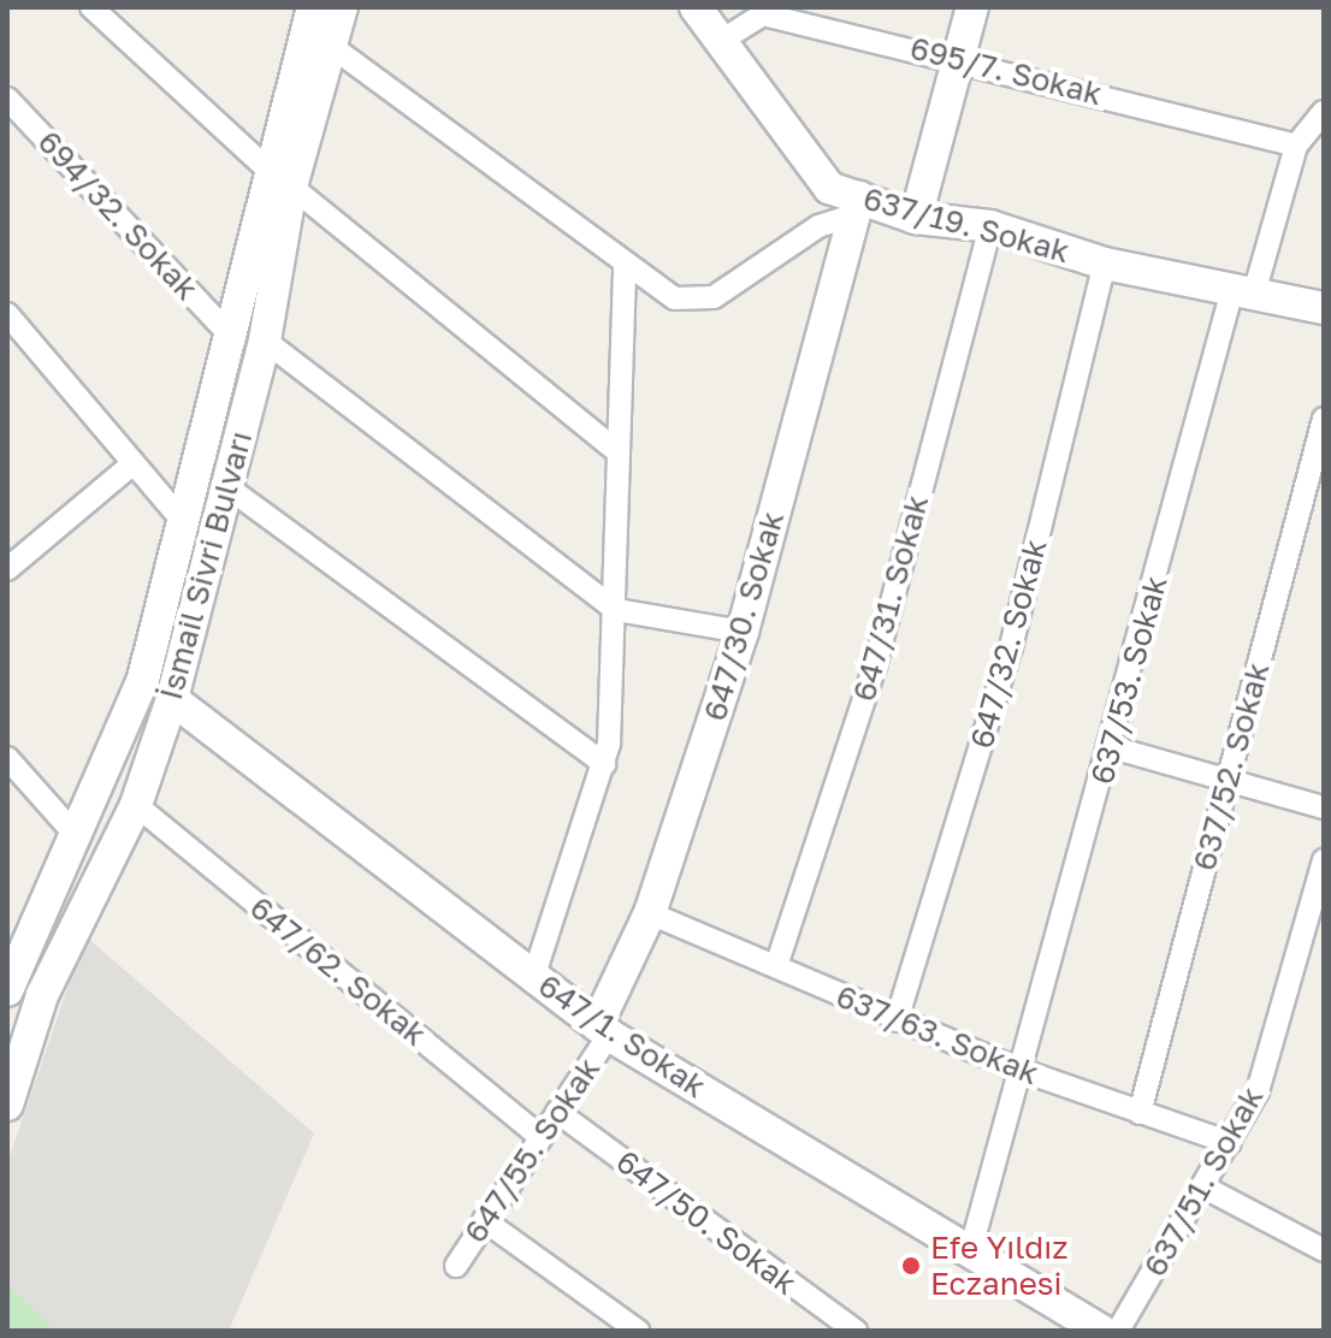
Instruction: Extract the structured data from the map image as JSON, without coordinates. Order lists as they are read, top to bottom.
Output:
{
  "streets": {
    "street": [
      "695/7. Sokak",
      "694/32. Sokak",
      "637/19. Sokak",
      "İsmail Sivri Bulvarı",
      "647/31. Sokak",
      "647/30. Sokak",
      "647/32. Sokak",
      "637/53. Sokak",
      "637/52. Sokak",
      "647/62. Sokak",
      "637/63. Sokak",
      "647/1. Sokak",
      "647/55. Sokak",
      "637/51. Sokak",
      "647/50. Sokak"
    ]
  },
  "crossings": [
    ["695/7. Sokak", "637/19. Sokak"],
    ["695/7. Sokak", "637/53. Sokak"],
    ["694/32. Sokak", "İsmail Sivri Bulvarı"],
    ["637/19. Sokak", "647/31. Sokak"],
    ["637/19. Sokak", "647/30. Sokak"],
    ["637/19. Sokak", "647/32. Sokak"],
    ["637/19. Sokak", "637/53. Sokak"],
    ["İsmail Sivri Bulvarı", "647/62. Sokak"],
    ["İsmail Sivri Bulvarı", "647/1. Sokak"],
    ["647/31. Sokak", "637/63. Sokak"],
    ["647/30. Sokak", "637/63. Sokak"],
    ["647/30. Sokak", "647/1. Sokak"],
    ["647/30. Sokak", "647/55. Sokak"],
    ["647/32. Sokak", "637/63. Sokak"],
    ["637/53. Sokak", "637/63. Sokak"],
    ["637/53. Sokak", "647/1. Sokak"],
    ["637/52. Sokak", "637/63. Sokak"],
    ["647/62. Sokak", "647/55. Sokak"],
    ["637/63. Sokak", "637/51. Sokak"],
    ["647/1. Sokak", "647/55. Sokak"],
    ["647/55. Sokak", "647/50. Sokak"]
  ],
  "places": ["Efe Yıldız Eczanesi"]
}
